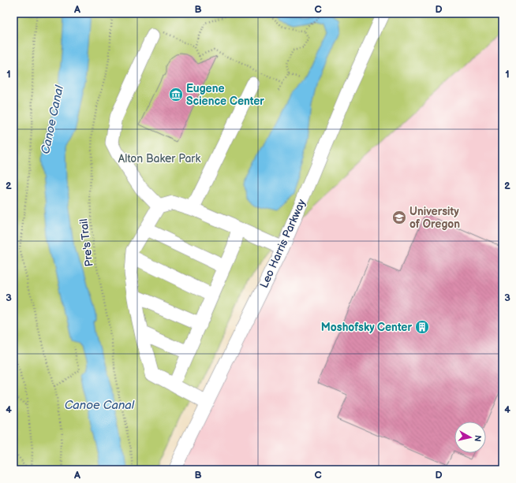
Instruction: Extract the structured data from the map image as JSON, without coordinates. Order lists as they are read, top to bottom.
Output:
{
  "streets": {
    "street": ["Leo Harris Parkway"],
    "path": ["Pre's Trail"]
  },
  "water": ["Canoe Canal"],
  "parks": ["Alton Baker Park"],
  "places": {
    "museum": ["Eugene Science Center"],
    "school or university": ["University of Oregon"],
    "building": ["Moshofsky Center"]
  },
  "north": "right",
  "grid": {
    "columns": [
      "A",
      "B",
      "C",
      "D"
    ],
    "rows": [
      "1",
      "2",
      "3",
      "4"
    ]
  }
}
